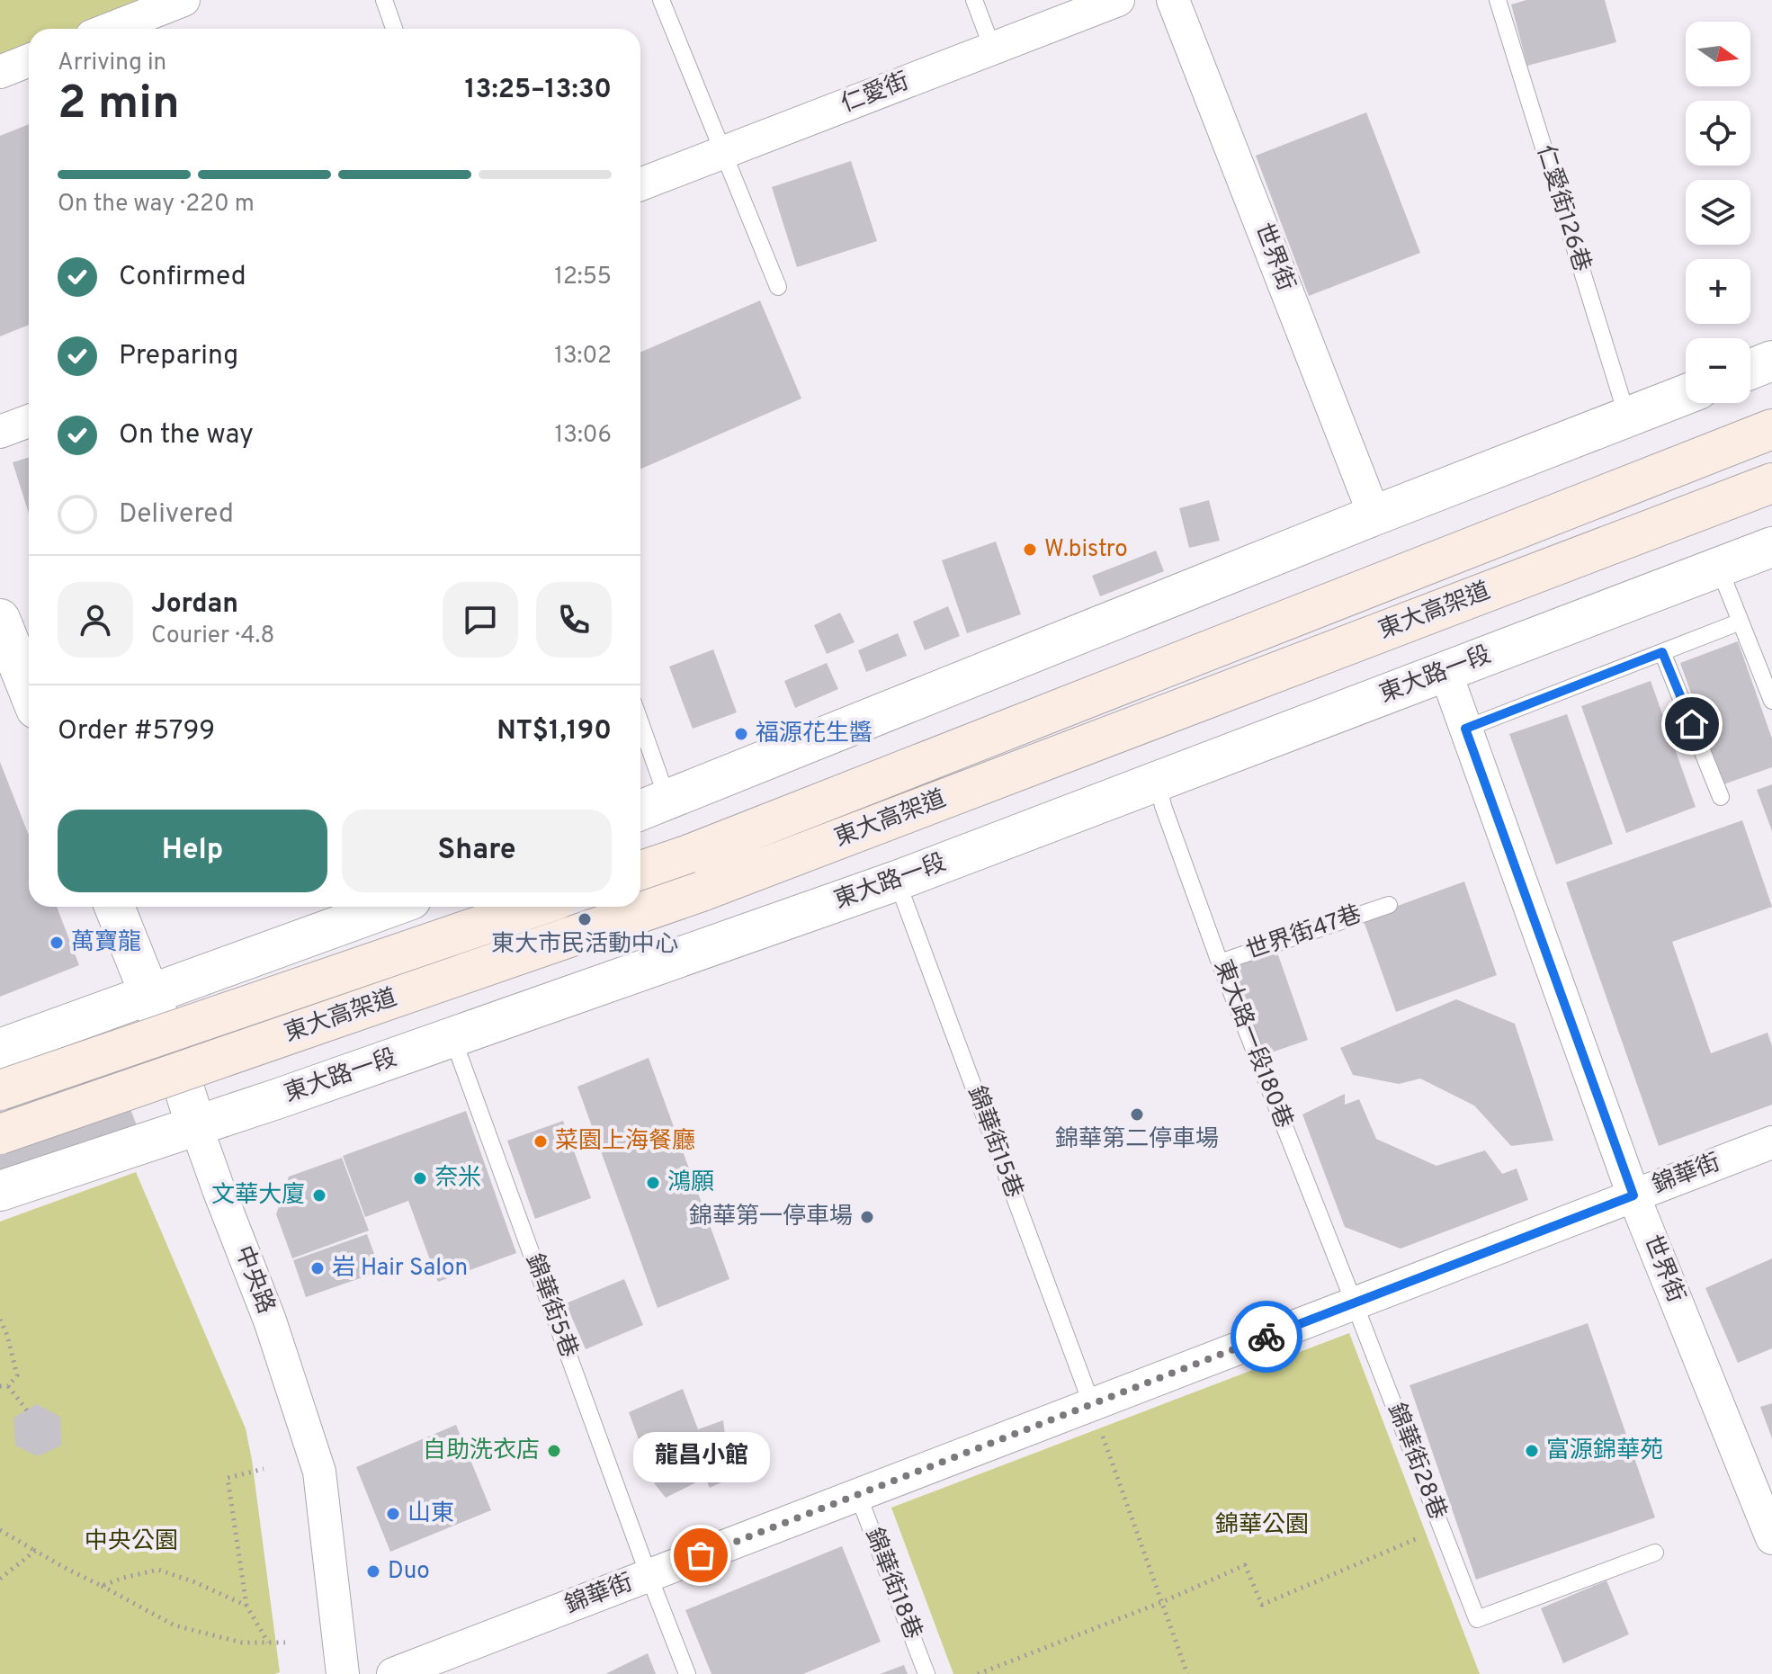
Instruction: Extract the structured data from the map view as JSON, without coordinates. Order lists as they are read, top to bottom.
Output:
{
  "streets": {
    "main road": ["東大高架道"],
    "street": [
      "仁愛街",
      "世界街",
      "東大路一段",
      "錦華街",
      "中央路"
    ],
    "lane": [
      "仁愛街126巷",
      "世界街47巷",
      "東大路一段180巷",
      "錦華街15巷",
      "錦華街5巷",
      "錦華街28巷",
      "錦華街18巷"
    ]
  },
  "crossings": [
    ["世界街", "東大路一段"],
    ["世界街", "錦華街"],
    ["東大路一段", "東大路一段180巷"],
    ["東大路一段", "錦華街15巷"],
    ["東大路一段", "中央路"],
    ["東大路一段", "錦華街5巷"],
    ["世界街47巷", "東大路一段180巷"],
    ["東大路一段180巷", "錦華街"],
    ["東大路一段180巷", "錦華街28巷"],
    ["錦華街15巷", "錦華街"],
    ["錦華街", "錦華街5巷"],
    ["錦華街", "錦華街28巷"],
    ["錦華街", "錦華街18巷"]
  ],
  "parks": ["錦華公園", "中央公園"],
  "places": [
    "W.bistro",
    "福源花生醬",
    "東大市民活動中心",
    "萬寶龍",
    "錦華第二停車場",
    "菜園上海餐廳",
    "奈米",
    "鴻願",
    "文華大廈",
    "錦華第一停車場",
    "岩 Hair Salon",
    "自助洗衣店",
    "富源錦華苑",
    "山東",
    "龍昌小館",
    "Duo"
  ],
  "north": "right",
  "page": {
    "map_buttons": ["+", "−"],
    "heading": ["2 min", "Arriving in", "13:25–13:30"],
    "panel": [
      "Jordan",
      "Courier · 4.8",
      "Order #5799",
      "NT$1,190"
    ],
    "bar": "On the way · 220 m",
    "list": [
      ["Confirmed", "12:55"],
      ["Preparing", "13:02"],
      ["On the way", "13:06"],
      "Delivered"
    ],
    "buttons": ["Help", "Share"],
    "bubble": "龍昌小館"
  }
}
